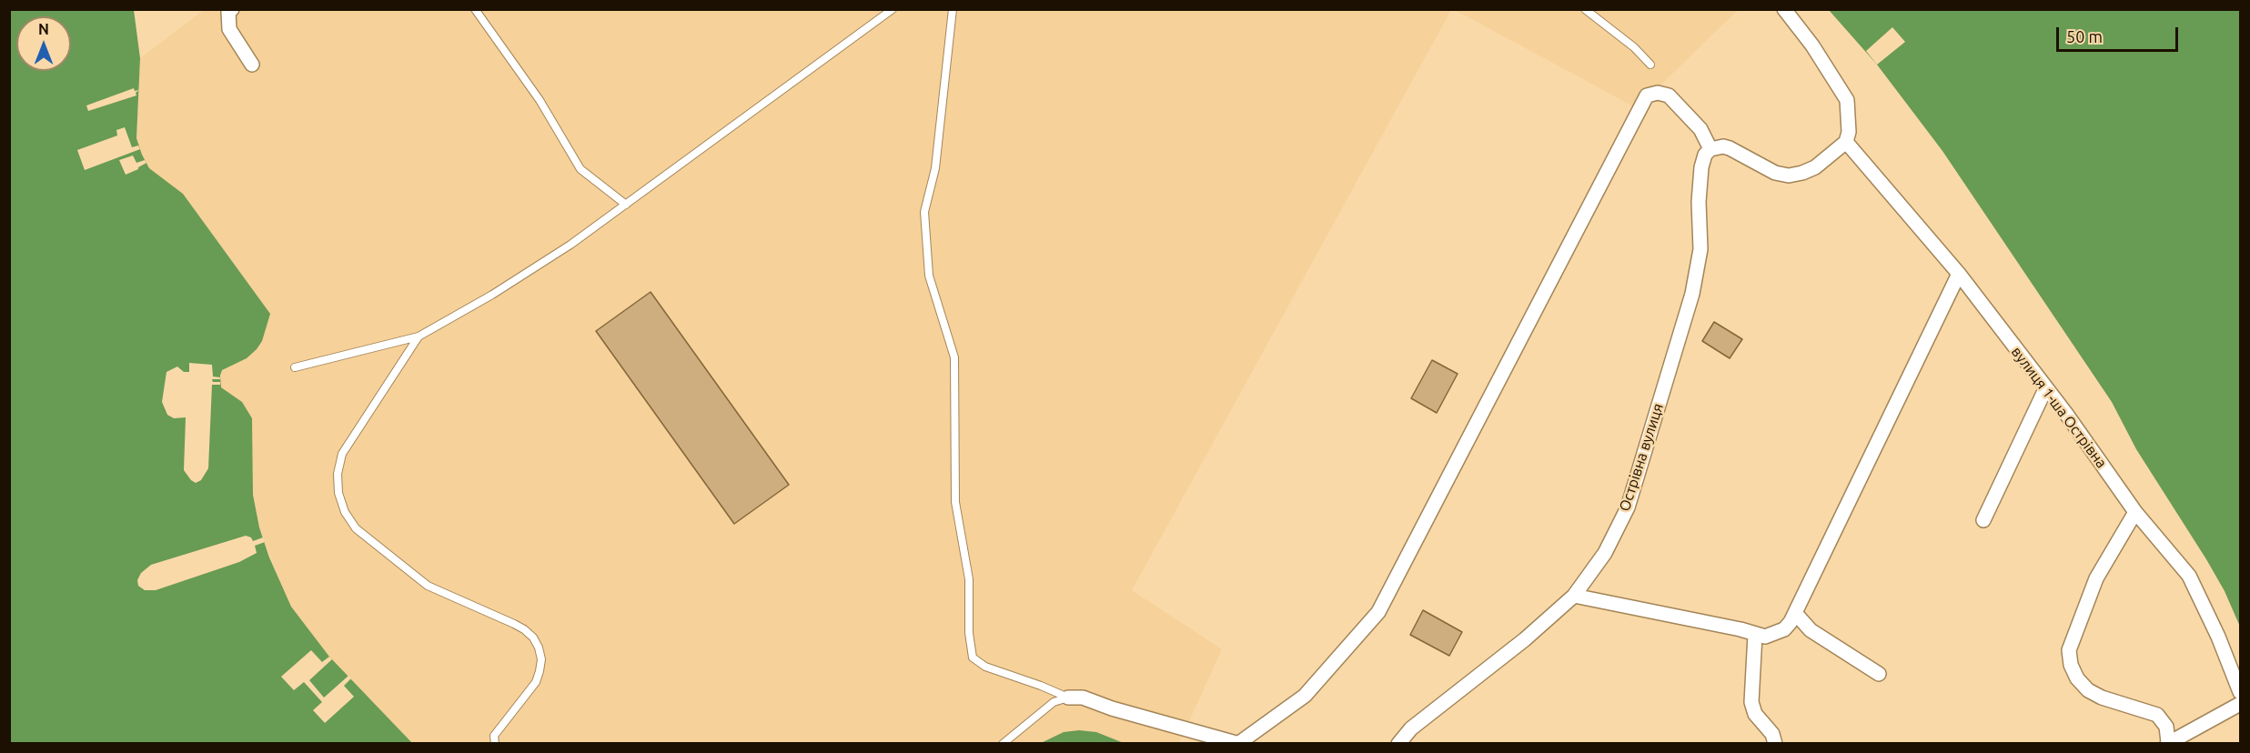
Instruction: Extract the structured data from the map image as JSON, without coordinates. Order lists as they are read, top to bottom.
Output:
{
  "streets": {
    "street": ["вулиця 1-ша Острівна", "Острівна вулиця"]
  },
  "scale_bar": "50 m",
  "north": "top"
}
